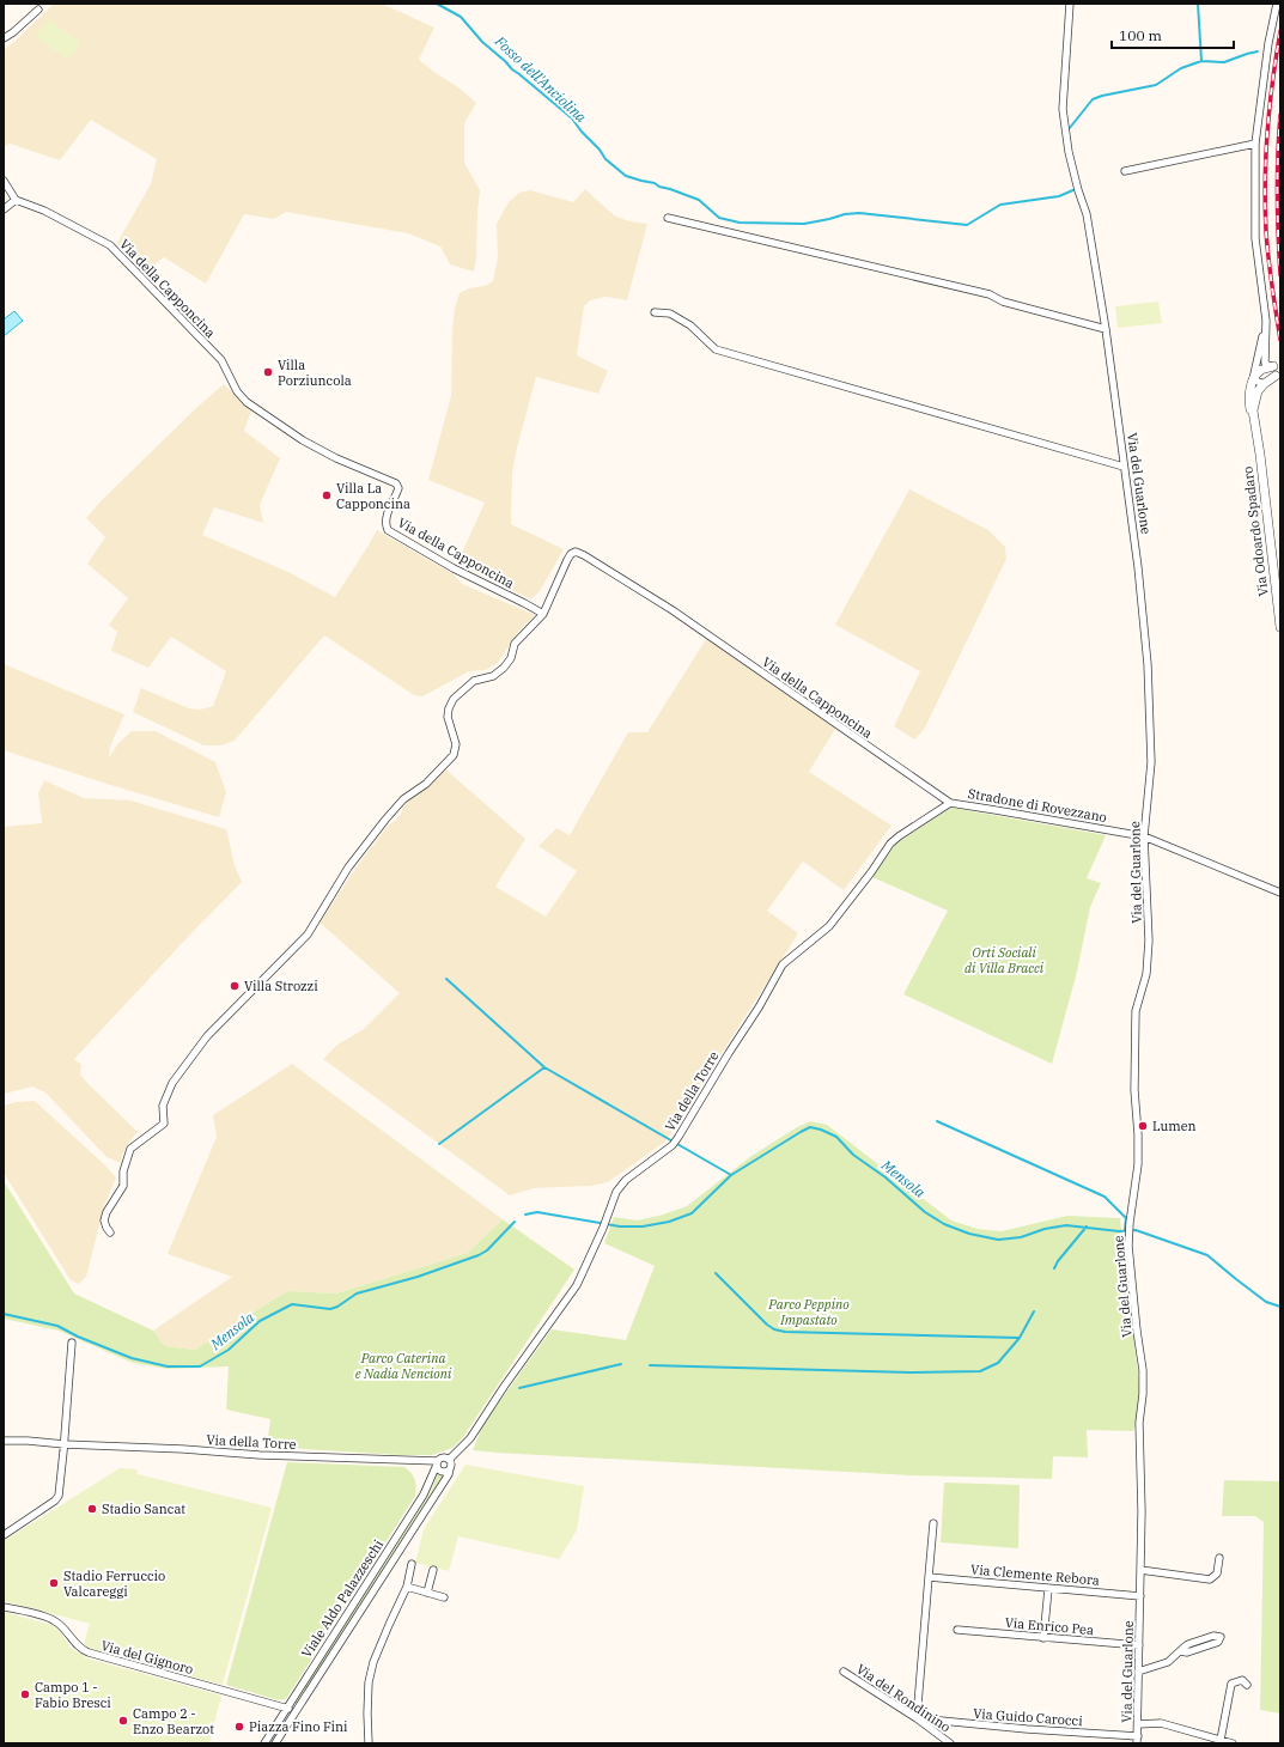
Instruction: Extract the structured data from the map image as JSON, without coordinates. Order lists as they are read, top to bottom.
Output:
{
  "streets": {
    "street": [
      "Via della Capponcina",
      "Via del Guarlone",
      "Via Odoardo Spadaro",
      "Stradone di Rovezzano",
      "Via della Torre",
      "Via Clemente Rebora",
      "Viale Aldo Palazzeschi",
      "Via Enrico Pea",
      "Via del Gignoro",
      "Via del Rondinino",
      "Via Guido Carocci"
    ]
  },
  "crossings": [
    ["Via della Capponcina", "Stradone di Rovezzano"],
    ["Via della Capponcina", "Via della Torre"],
    ["Via del Guarlone", "Stradone di Rovezzano"],
    ["Via del Guarlone", "Via Clemente Rebora"],
    ["Via del Guarlone", "Via Enrico Pea"],
    ["Via del Guarlone", "Via Guido Carocci"],
    ["Stradone di Rovezzano", "Via della Torre"],
    ["Via della Torre", "Viale Aldo Palazzeschi"],
    ["Viale Aldo Palazzeschi", "Via del Gignoro"],
    ["Via del Rondinino", "Via Guido Carocci"]
  ],
  "water": ["Fosso dell'Anciolina", "Mensola"],
  "parks": ["Orti Sociali di Villa Bracci", "Parco Peppino Impastato", "Parco Caterina e Nadia Nencioni"],
  "places": [
    "Villa Porziuncola",
    "Villa La Capponcina",
    "Villa Strozzi",
    "Lumen",
    "Stadio Sancat",
    "Stadio Ferruccio Valcareggi",
    "Campo 1 - Fabio Bresci",
    "Campo 2 - Enzo Bearzot",
    "Piazza Fino Fini"
  ],
  "scale_bar": "100 m"
}
